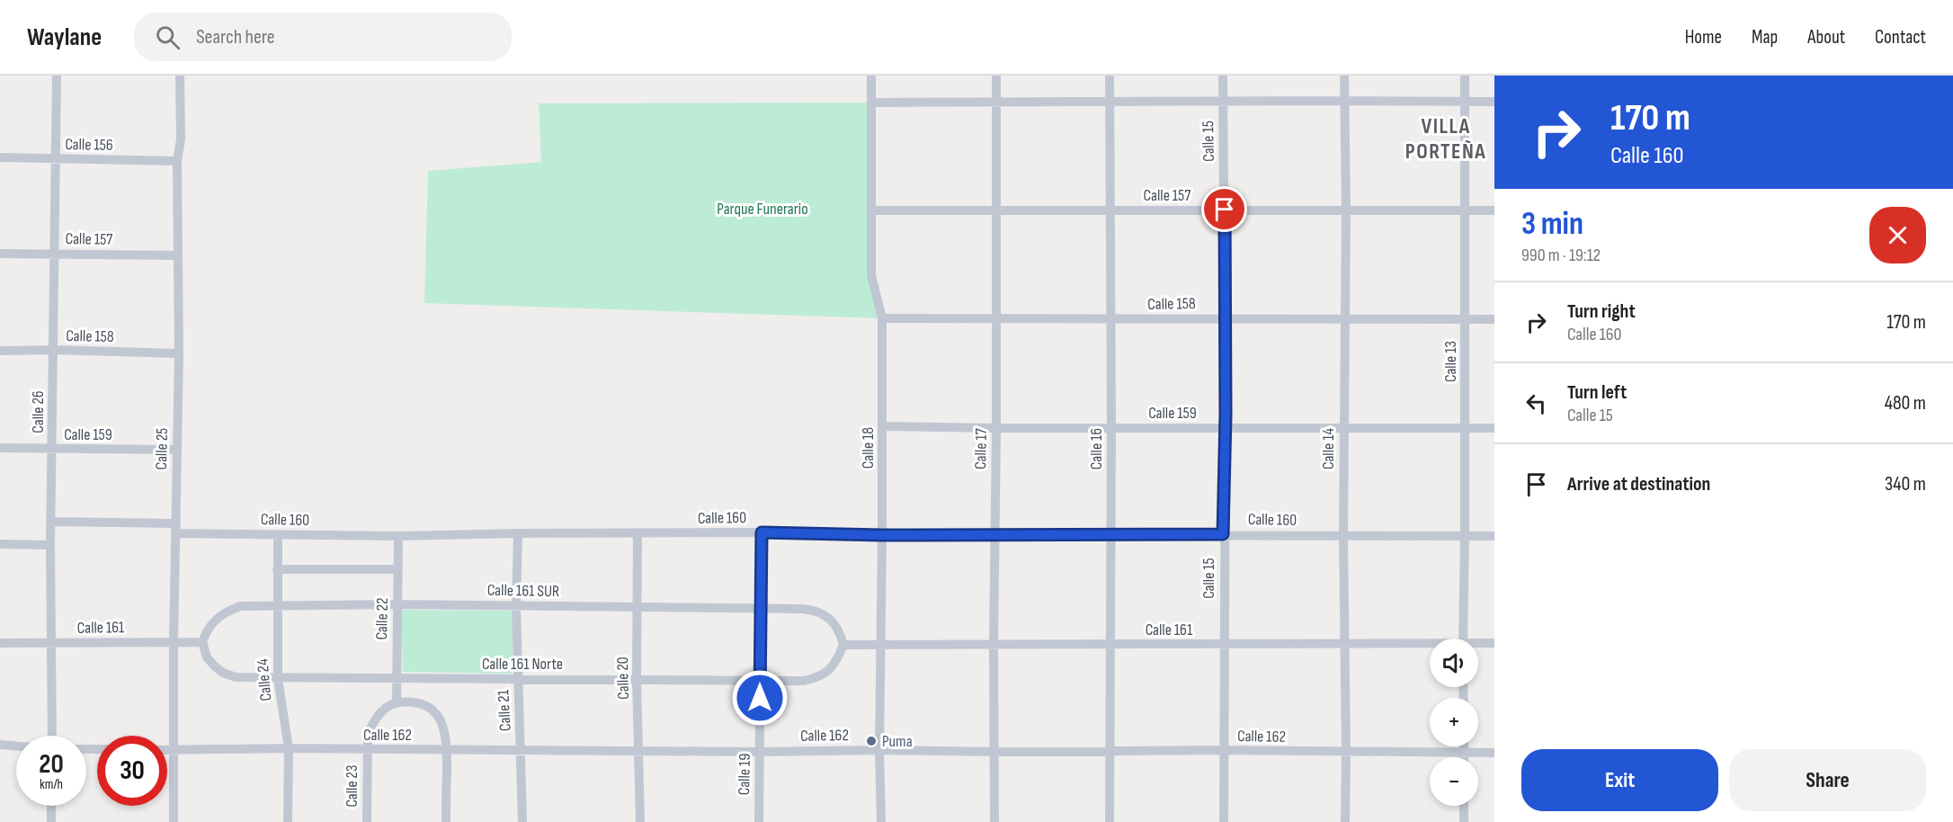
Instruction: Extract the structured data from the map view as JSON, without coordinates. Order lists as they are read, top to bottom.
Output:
{
  "streets": {
    "street": [
      "Calle 15",
      "Calle 156",
      "Calle 157",
      "Calle 158",
      "Calle 13",
      "Calle 26",
      "Calle 159",
      "Calle 18",
      "Calle 25",
      "Calle 17",
      "Calle 16",
      "Calle 14",
      "Calle 160",
      "Calle 161 SUR",
      "Calle 22",
      "Calle 161",
      "Calle 161 Norte",
      "Calle 20",
      "Calle 24",
      "Calle 21",
      "Calle 162",
      "Calle 19",
      "Calle 23"
    ]
  },
  "crossings": [
    ["Calle 15", "Calle 157"],
    ["Calle 15", "Calle 158"],
    ["Calle 15", "Calle 159"],
    ["Calle 15", "Calle 160"],
    ["Calle 15", "Calle 161"],
    ["Calle 15", "Calle 162"],
    ["Calle 156", "Calle 26"],
    ["Calle 156", "Calle 25"],
    ["Calle 157", "Calle 13"],
    ["Calle 157", "Calle 26"],
    ["Calle 157", "Calle 18"],
    ["Calle 157", "Calle 25"],
    ["Calle 157", "Calle 17"],
    ["Calle 157", "Calle 16"],
    ["Calle 157", "Calle 14"],
    ["Calle 158", "Calle 13"],
    ["Calle 158", "Calle 26"],
    ["Calle 158", "Calle 18"],
    ["Calle 158", "Calle 25"],
    ["Calle 158", "Calle 17"],
    ["Calle 158", "Calle 16"],
    ["Calle 158", "Calle 14"],
    ["Calle 13", "Calle 159"],
    ["Calle 13", "Calle 160"],
    ["Calle 26", "Calle 159"],
    ["Calle 26", "Calle 160"],
    ["Calle 26", "Calle 161"],
    ["Calle 159", "Calle 18"],
    ["Calle 159", "Calle 25"],
    ["Calle 159", "Calle 17"],
    ["Calle 159", "Calle 16"],
    ["Calle 159", "Calle 14"],
    ["Calle 18", "Calle 160"],
    ["Calle 18", "Calle 161"],
    ["Calle 18", "Calle 162"],
    ["Calle 25", "Calle 160"],
    ["Calle 25", "Calle 161"],
    ["Calle 25", "Calle 162"],
    ["Calle 17", "Calle 160"],
    ["Calle 17", "Calle 161"],
    ["Calle 17", "Calle 162"],
    ["Calle 16", "Calle 160"],
    ["Calle 16", "Calle 161"],
    ["Calle 16", "Calle 162"],
    ["Calle 14", "Calle 160"],
    ["Calle 14", "Calle 161"],
    ["Calle 14", "Calle 162"],
    ["Calle 160", "Calle 22"],
    ["Calle 160", "Calle 20"],
    ["Calle 160", "Calle 24"],
    ["Calle 160", "Calle 21"],
    ["Calle 160", "Calle 19"],
    ["Calle 161 SUR", "Calle 22"],
    ["Calle 161 SUR", "Calle 161"],
    ["Calle 161 SUR", "Calle 161 Norte"],
    ["Calle 161 SUR", "Calle 20"],
    ["Calle 161 SUR", "Calle 24"],
    ["Calle 161 SUR", "Calle 21"],
    ["Calle 161 SUR", "Calle 19"],
    ["Calle 22", "Calle 161 Norte"],
    ["Calle 22", "Calle 23"],
    ["Calle 161", "Calle 161 Norte"],
    ["Calle 161", "Calle 24"],
    ["Calle 161", "Calle 19"],
    ["Calle 161 Norte", "Calle 20"],
    ["Calle 161 Norte", "Calle 24"],
    ["Calle 161 Norte", "Calle 21"],
    ["Calle 161 Norte", "Calle 19"],
    ["Calle 20", "Calle 162"],
    ["Calle 24", "Calle 162"],
    ["Calle 21", "Calle 162"],
    ["Calle 162", "Calle 19"],
    ["Calle 162", "Calle 23"]
  ],
  "districts": ["VILLA PORTEÑA"],
  "parks": ["Parque Funerario"],
  "places": ["Puma"],
  "page": {
    "header": "Waylane",
    "search": "Search here",
    "nav": [
      "Home",
      "Map",
      "About",
      "Contact"
    ],
    "turn": ["170 m", "Calle 160"],
    "heading": ["3 min", "990 m · 19:12"],
    "list": [
      {
        "name": "Turn right",
        "note": "Calle 160",
        "value": "170 m"
      },
      {
        "name": "Turn left",
        "note": "Calle 15",
        "value": "480 m"
      },
      {
        "name": "Arrive at destination",
        "value": "340 m"
      }
    ],
    "map_buttons": ["+", "−"],
    "speed": "20 km/h",
    "limit": "30",
    "buttons": ["Exit", "Share"]
  }
}
